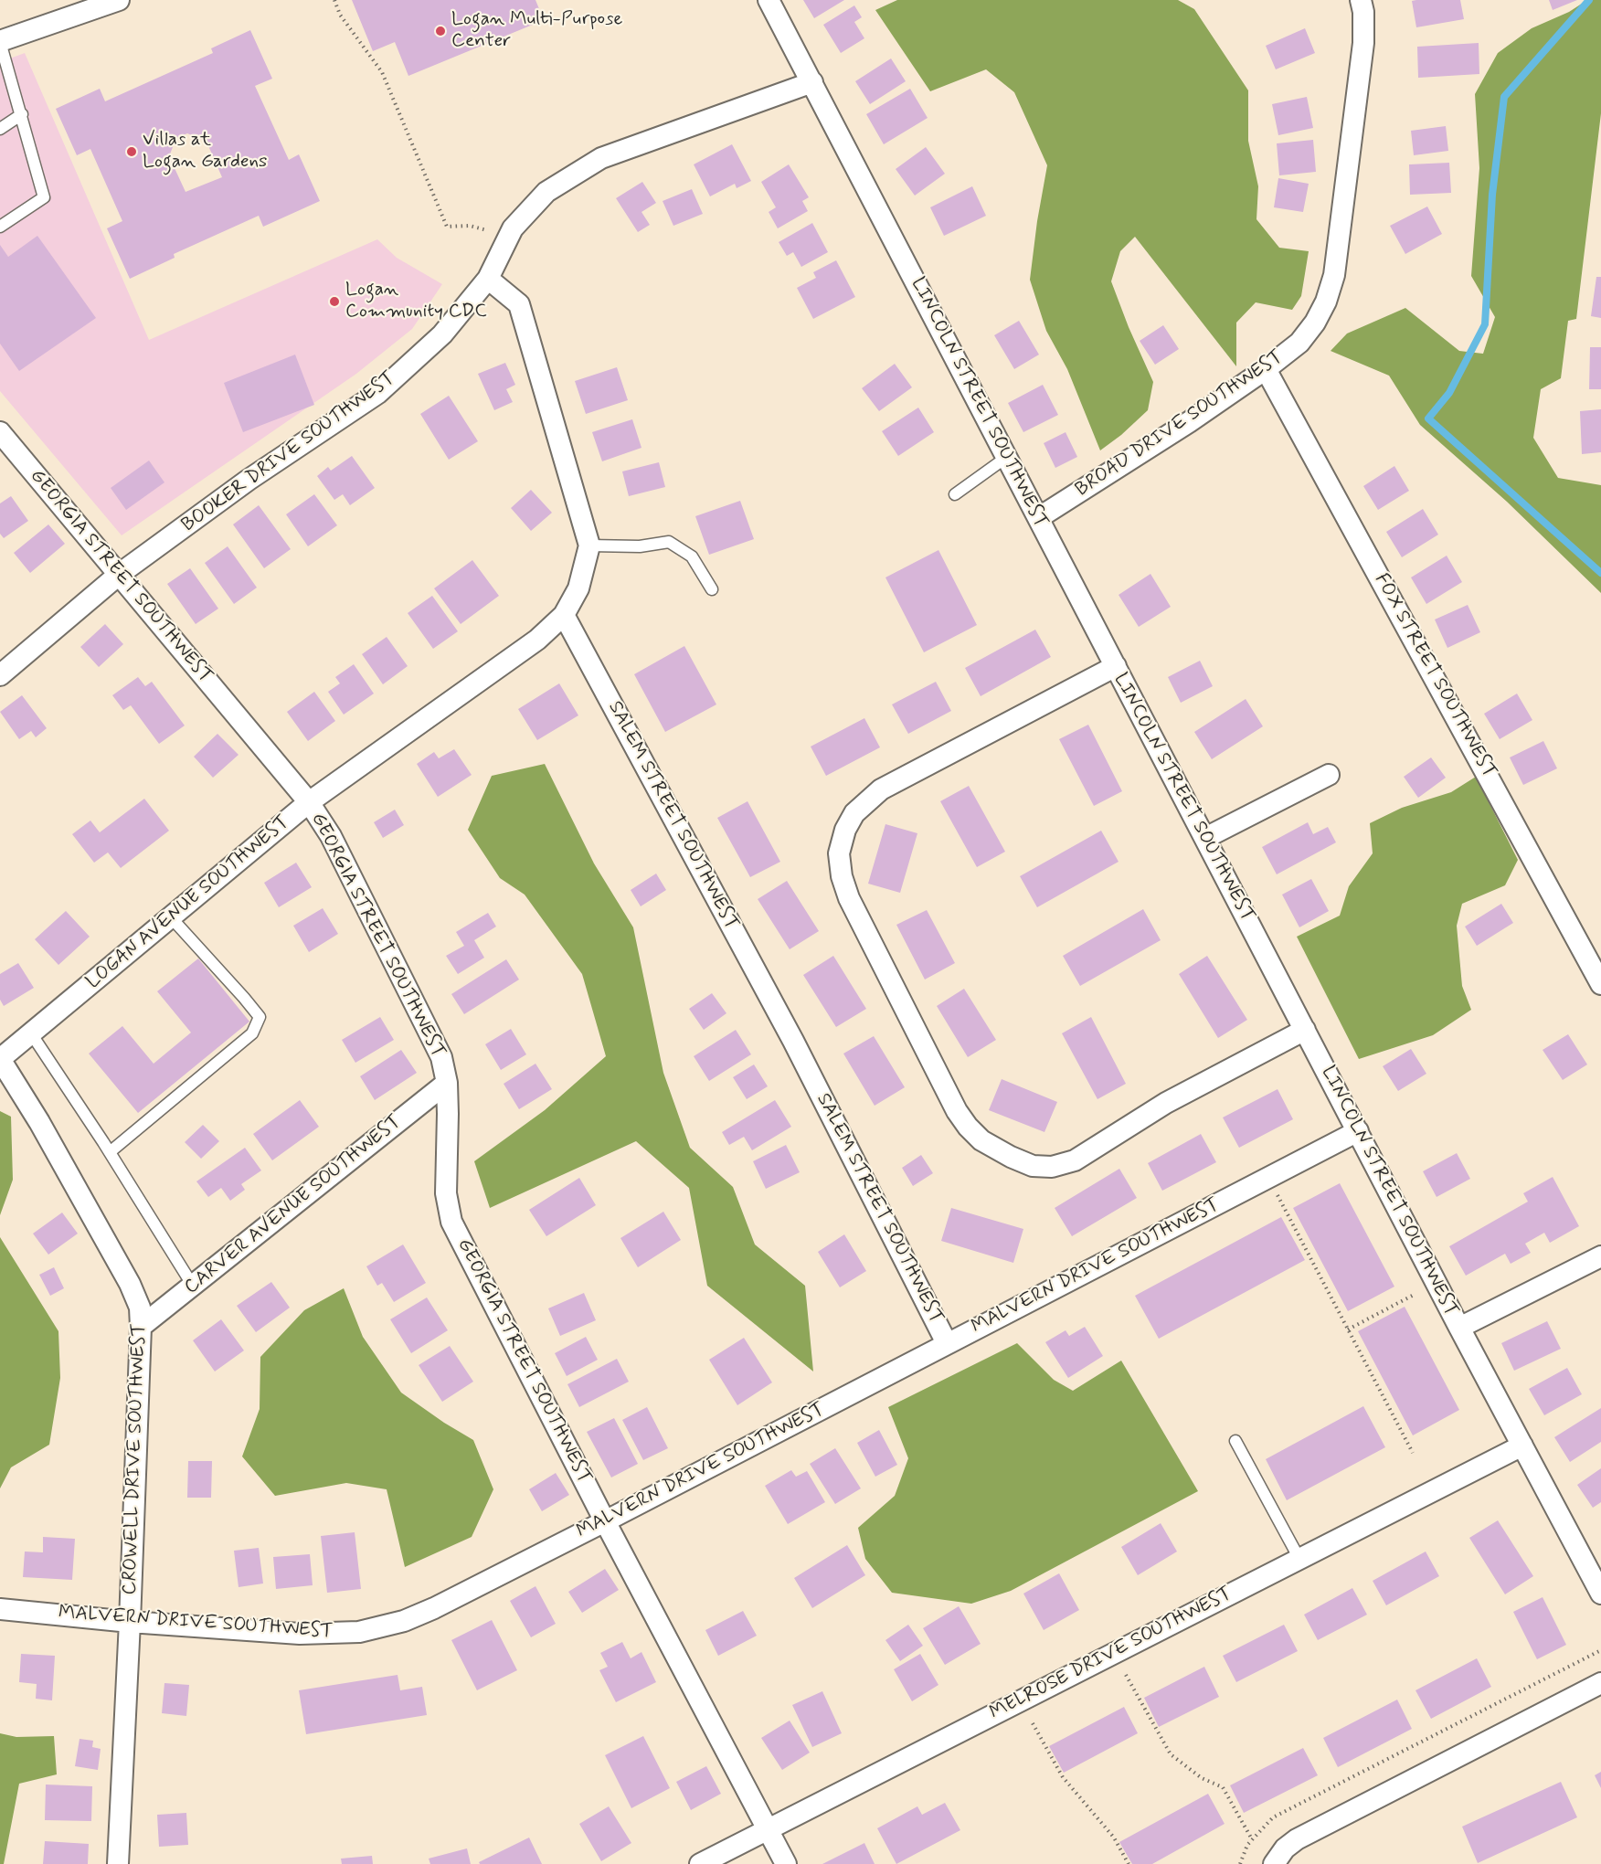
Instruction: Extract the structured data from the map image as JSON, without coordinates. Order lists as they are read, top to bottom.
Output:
{
  "streets": {
    "street": [
      "LINCOLN STREET SOUTHWEST",
      "BROAD DRIVE SOUTHWEST",
      "BOOKER DRIVE SOUTHWEST",
      "GEORGIA STREET SOUTHWEST",
      "FOX STREET SOUTHWEST",
      "SALEM STREET SOUTHWEST",
      "LOGAN AVENUE SOUTHWEST",
      "CARVER AVENUE SOUTHWEST",
      "MALVERN DRIVE SOUTHWEST",
      "CROWELL DRIVE SOUTHWEST",
      "MELROSE DRIVE SOUTHWEST"
    ]
  },
  "crossings": [
    ["LINCOLN STREET SOUTHWEST", "BROAD DRIVE SOUTHWEST"],
    ["LINCOLN STREET SOUTHWEST", "BOOKER DRIVE SOUTHWEST"],
    ["LINCOLN STREET SOUTHWEST", "MALVERN DRIVE SOUTHWEST"],
    ["LINCOLN STREET SOUTHWEST", "MELROSE DRIVE SOUTHWEST"],
    ["BROAD DRIVE SOUTHWEST", "FOX STREET SOUTHWEST"],
    ["BOOKER DRIVE SOUTHWEST", "GEORGIA STREET SOUTHWEST"],
    ["GEORGIA STREET SOUTHWEST", "LOGAN AVENUE SOUTHWEST"],
    ["GEORGIA STREET SOUTHWEST", "CARVER AVENUE SOUTHWEST"],
    ["GEORGIA STREET SOUTHWEST", "MALVERN DRIVE SOUTHWEST"],
    ["GEORGIA STREET SOUTHWEST", "MELROSE DRIVE SOUTHWEST"],
    ["SALEM STREET SOUTHWEST", "LOGAN AVENUE SOUTHWEST"],
    ["SALEM STREET SOUTHWEST", "MALVERN DRIVE SOUTHWEST"],
    ["LOGAN AVENUE SOUTHWEST", "CROWELL DRIVE SOUTHWEST"],
    ["CARVER AVENUE SOUTHWEST", "CROWELL DRIVE SOUTHWEST"],
    ["MALVERN DRIVE SOUTHWEST", "CROWELL DRIVE SOUTHWEST"]
  ],
  "places": ["Logan Multi-Purpose Center", "Villas at Logan Gardens", "Logan Community CDC"]
}
